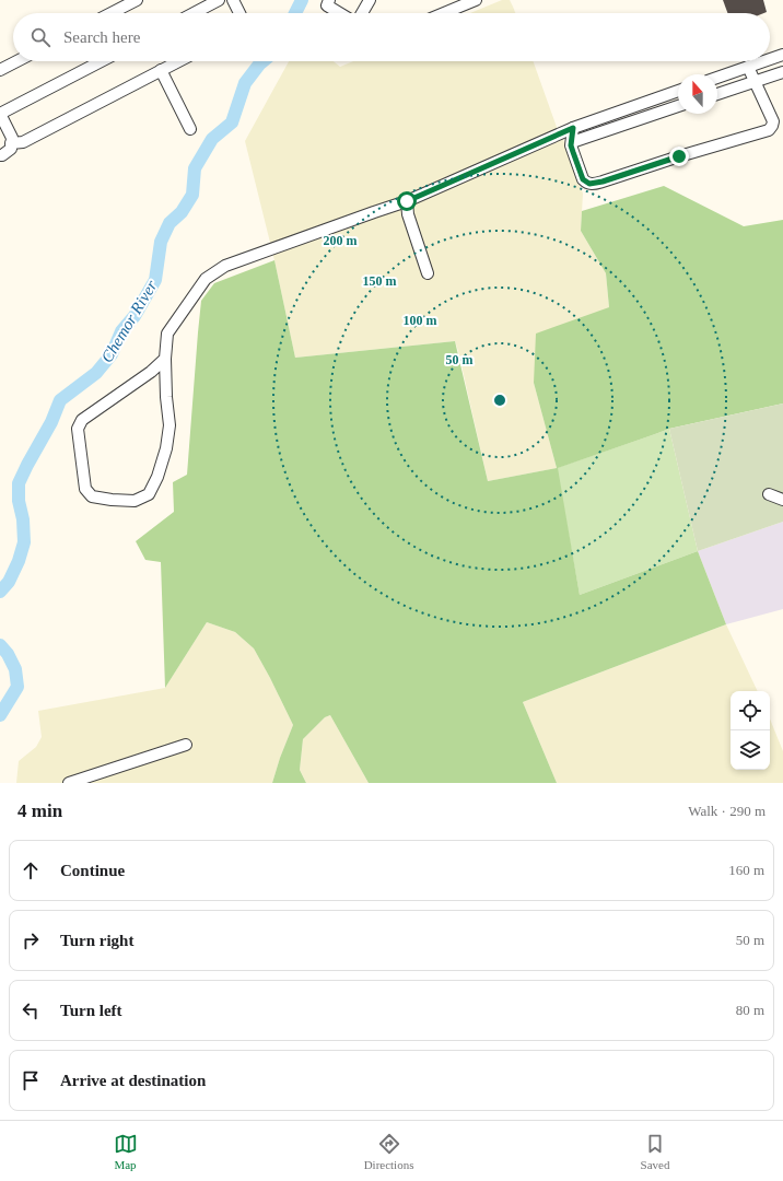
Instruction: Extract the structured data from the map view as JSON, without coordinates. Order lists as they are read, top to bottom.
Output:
{
  "water": ["Chemor River"],
  "north": "top",
  "page": {
    "search": "Search here",
    "heading": ["4 min", "Walk · 290 m"],
    "list": [
      ["Continue", "160 m"],
      ["Turn right", "50 m"],
      ["Turn left", "80 m"],
      "Arrive at destination"
    ],
    "nav": ["Map", "Directions", "Saved"]
  },
  "rings": [
    "200 m",
    "150 m",
    "100 m",
    "50 m"
  ]
}
